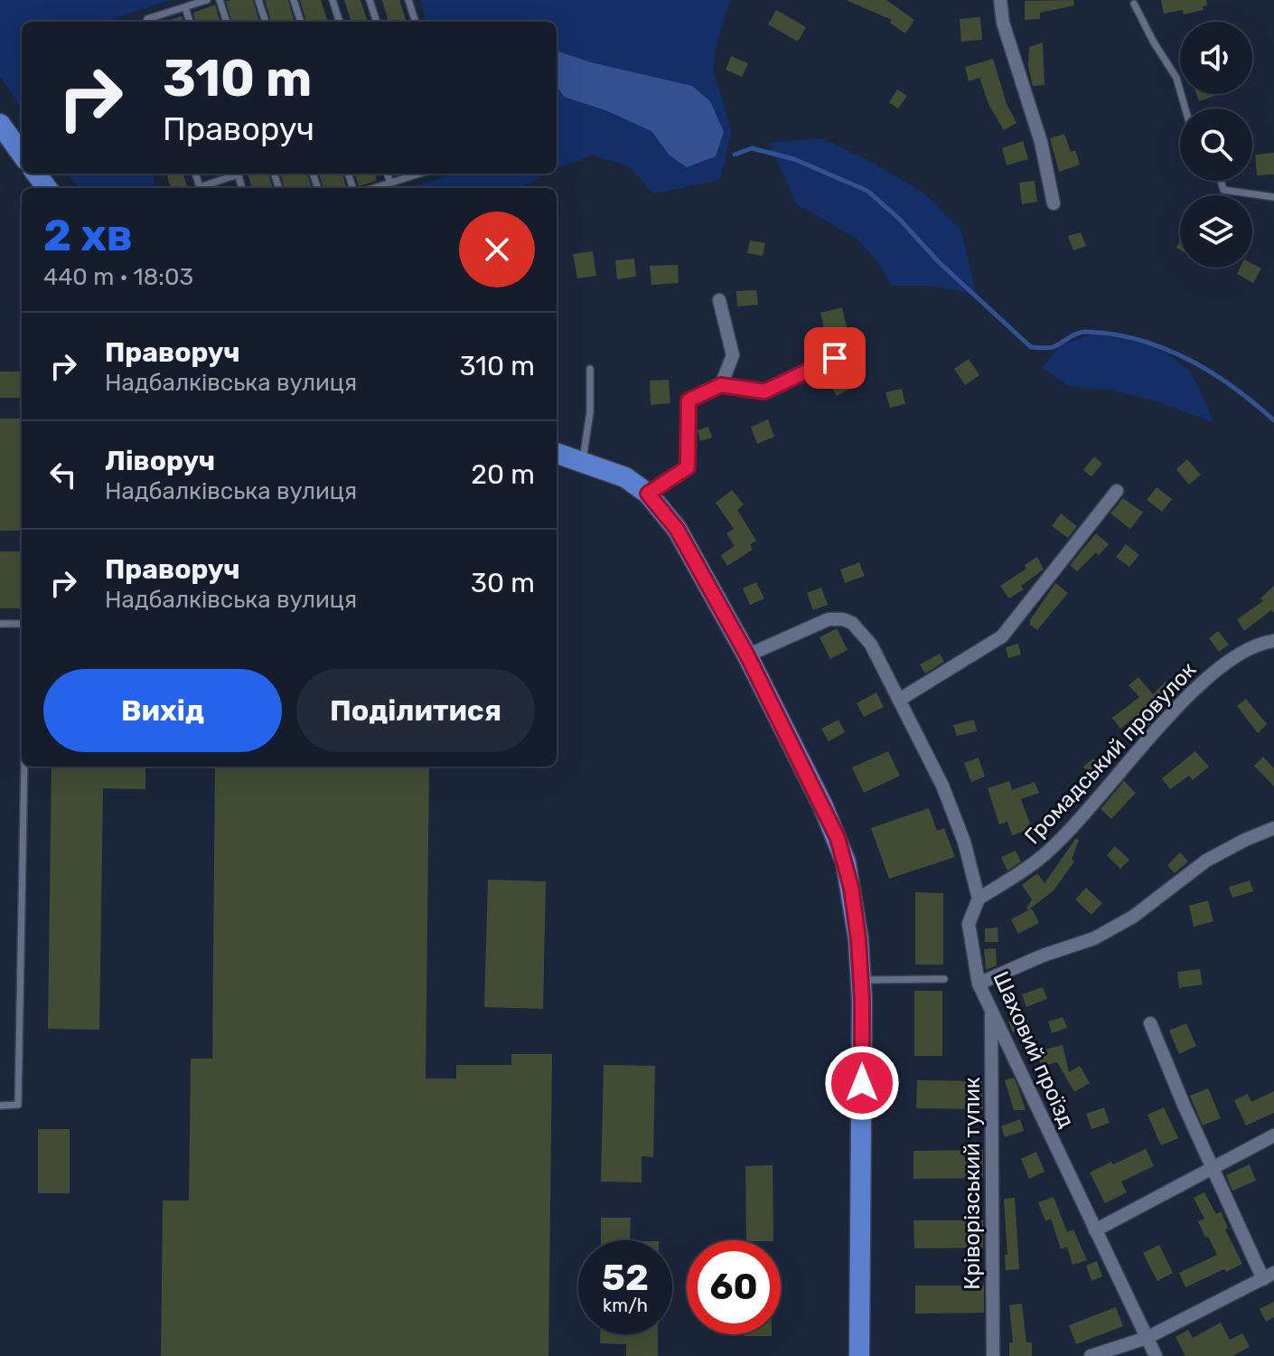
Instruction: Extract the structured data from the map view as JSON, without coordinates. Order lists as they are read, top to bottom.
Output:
{
  "streets": {
    "street": ["Громадський провулок", "Шаховий проїзд", "Кріворізський тупик"]
  },
  "crossings": [
    ["Громадський провулок", "Шаховий проїзд"],
    ["Шаховий проїзд", "Кріворізський тупик"]
  ],
  "page": {
    "turn": ["310 m", "Праворуч"],
    "heading": ["2 хв", "440 m · 18:03"],
    "list": [
      {
        "name": "Праворуч",
        "note": "Надбалківська вулиця",
        "value": "310 m"
      },
      {
        "name": "Ліворуч",
        "note": "Надбалківська вулиця",
        "value": "20 m"
      },
      {
        "name": "Праворуч",
        "note": "Надбалківська вулиця",
        "value": "30 m"
      }
    ],
    "buttons": ["Вихід", "Поділитися"],
    "speed": "52 km/h",
    "limit": "60"
  }
}
